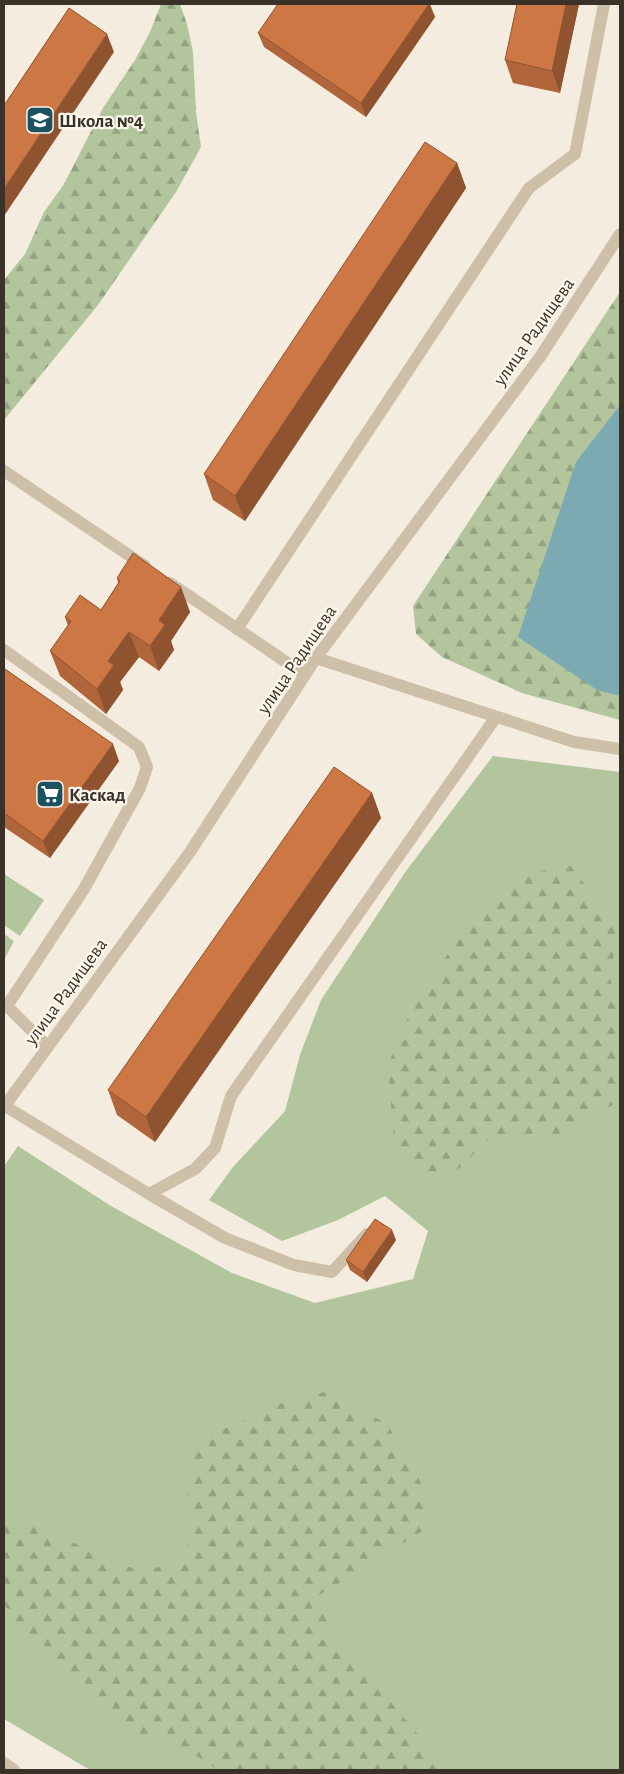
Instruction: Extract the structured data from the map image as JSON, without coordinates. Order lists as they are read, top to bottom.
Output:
{
  "streets": {
    "street": ["улица Радищева"]
  },
  "places": {
    "school or university": ["Школа №4"],
    "supermarket": ["Каскад"]
  }
}
